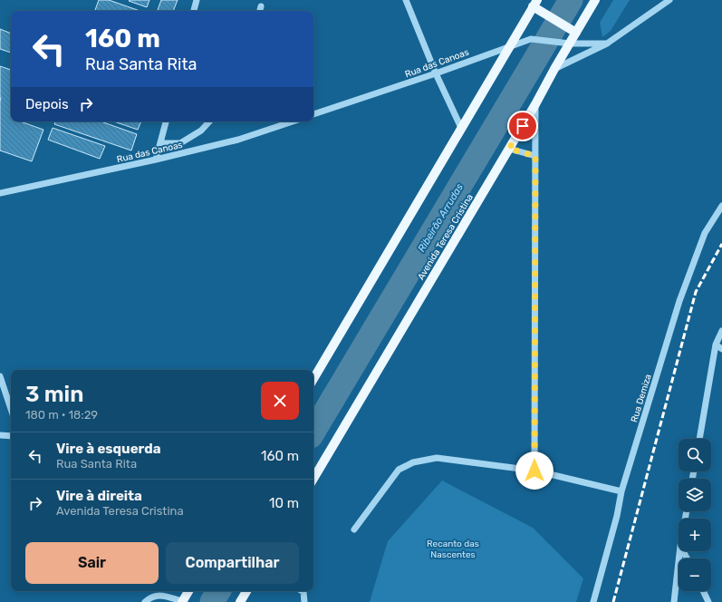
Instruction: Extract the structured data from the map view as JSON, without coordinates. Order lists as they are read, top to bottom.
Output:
{
  "streets": {
    "main road": ["Avenida Teresa Cristina"],
    "street": ["Rua das Canoas", "Rua Demiza"]
  },
  "crossings": [
    ["Rua das Canoas", "Avenida Teresa Cristina"]
  ],
  "water": ["Ribeirão Arrudas"],
  "parks": ["Recanto das Nascentes"],
  "page": {
    "turn": ["160 m", "Rua Santa Rita"],
    "then": "Depois",
    "heading": ["3 min", "180 m · 18:29"],
    "list": [
      {
        "name": "Vire à esquerda",
        "note": "Rua Santa Rita",
        "value": "160 m"
      },
      {
        "name": "Vire à direita",
        "note": "Avenida Teresa Cristina",
        "value": "10 m"
      }
    ],
    "map_buttons": ["+", "−"],
    "buttons": ["Sair", "Compartilhar"]
  }
}
